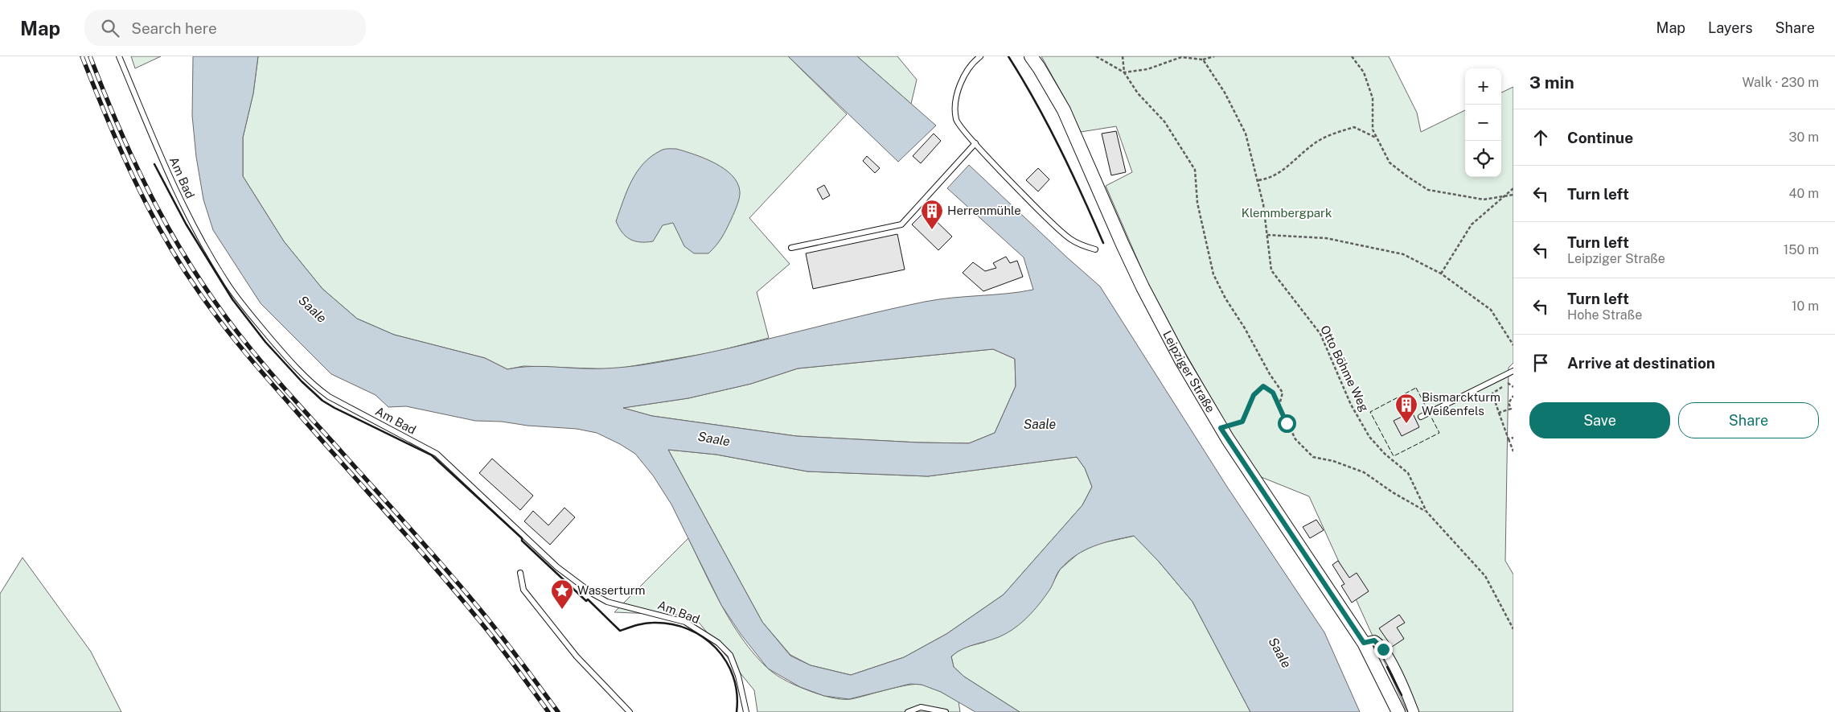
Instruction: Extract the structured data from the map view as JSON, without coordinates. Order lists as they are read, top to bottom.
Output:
{
  "streets": {
    "street": ["Leipziger Straße"],
    "lane": ["Am Bad"],
    "path": ["Otto Böhme Weg"]
  },
  "water": ["Saale"],
  "parks": ["Klemmbergpark"],
  "places": {
    "building": ["Herrenmühle", "Bismarckturm Weißenfels"],
    "place": ["Wasserturm"]
  },
  "page": {
    "header": "Map",
    "search": "Search here",
    "nav": ["Map", "Layers", "Share"],
    "heading": ["3 min", "Walk · 230 m"],
    "map_buttons": ["+", "−"],
    "list": [
      ["Continue", "30 m"],
      ["Turn left", "40 m"],
      ["Turn left", "Leipziger Straße", "150 m"],
      ["Turn left", "Hohe Straße", "10 m"],
      "Arrive at destination"
    ],
    "buttons": ["Save", "Share"]
  }
}
